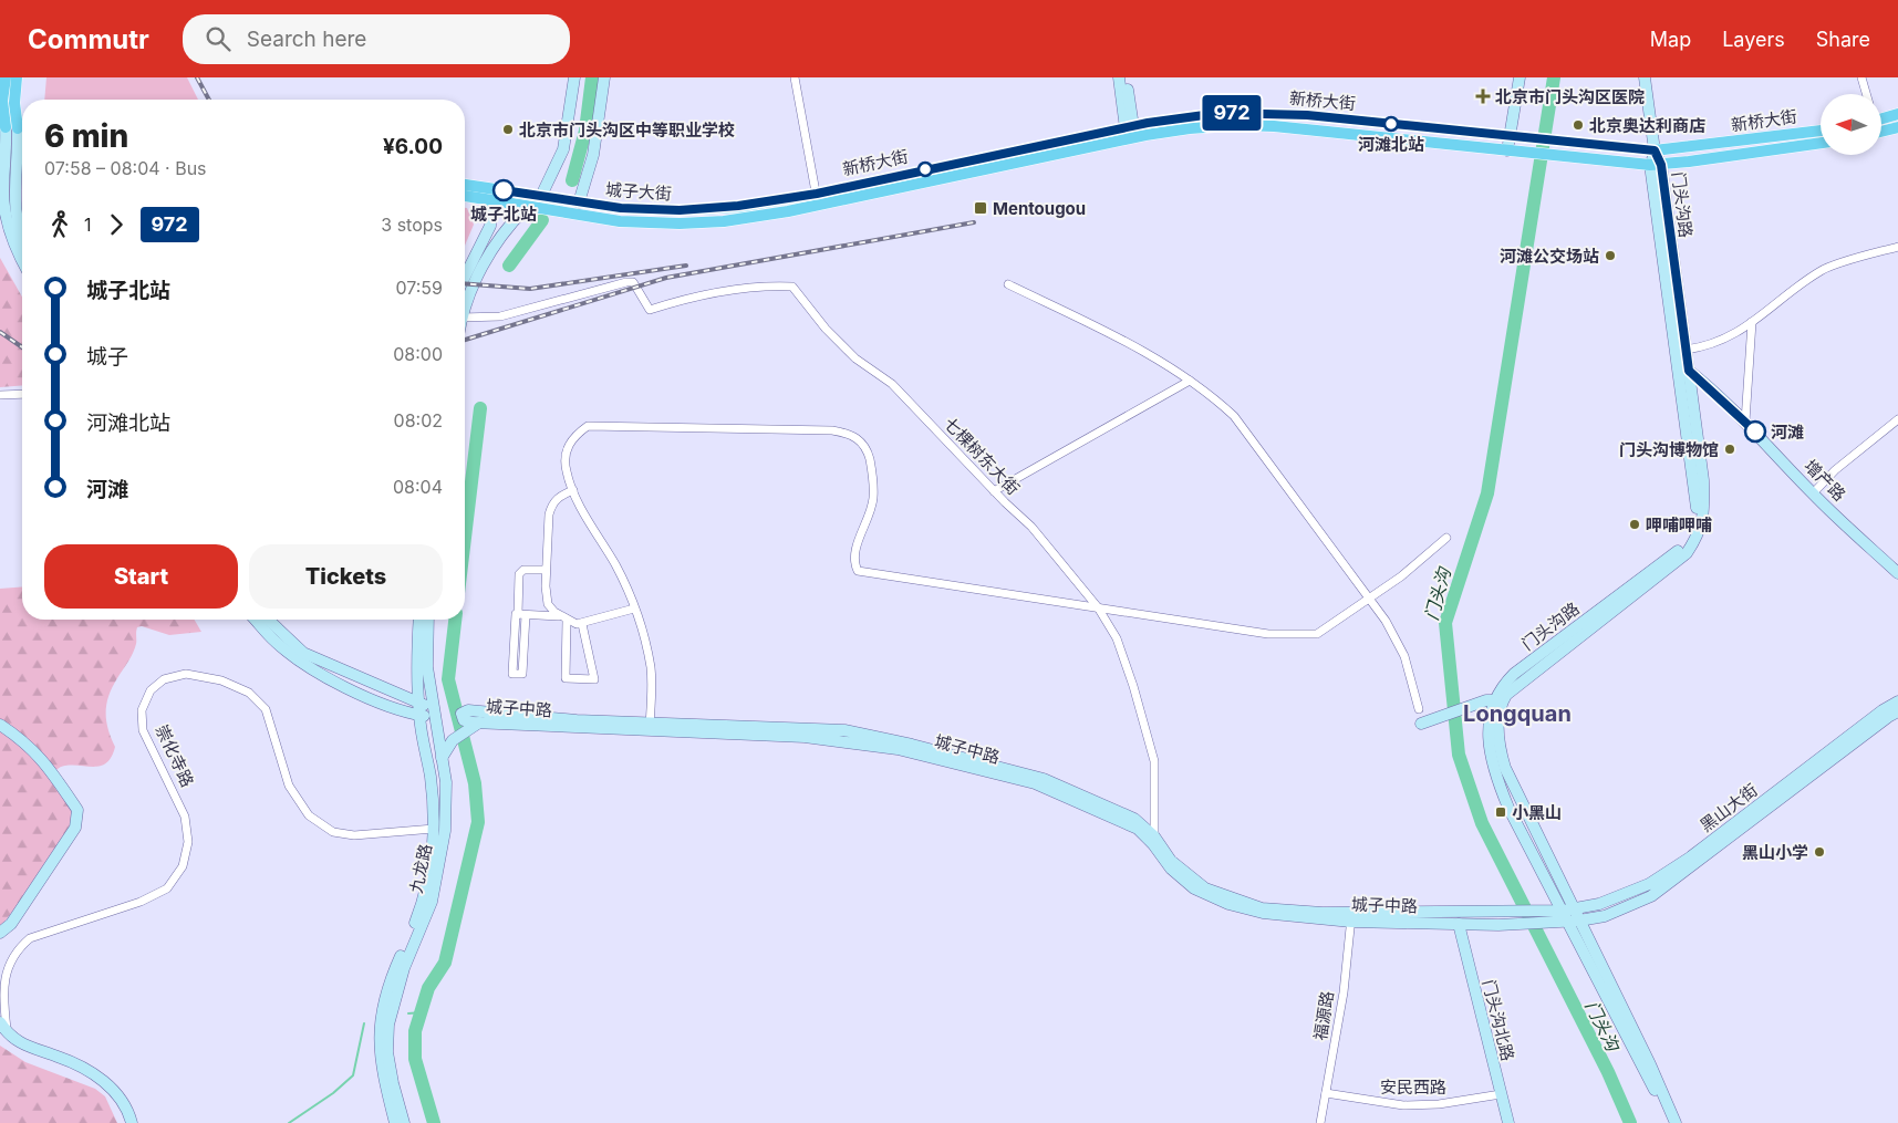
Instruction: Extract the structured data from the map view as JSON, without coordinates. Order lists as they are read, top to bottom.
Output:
{
  "streets": {
    "main road": [
      "新桥大街",
      "城子大街",
      "门头沟路",
      "增产路",
      "城子中路",
      "黑山大街",
      "九龙路",
      "门头沟北路"
    ],
    "street": [
      "七棵树东大街",
      "崇化寺路",
      "福源路",
      "安民西路"
    ]
  },
  "crossings": [
    ["新桥大街", "城子大街"],
    ["新桥大街", "门头沟路"],
    ["门头沟路", "增产路"],
    ["七棵树东大街", "城子中路"],
    ["城子中路", "黑山大街"],
    ["城子中路", "福源路"],
    ["城子中路", "门头沟北路"],
    ["崇化寺路", "九龙路"],
    ["福源路", "安民西路"],
    ["门头沟北路", "安民西路"]
  ],
  "districts": ["Longquan"],
  "water": ["门头沟"],
  "places": {
    "health": ["北京市门头沟区医院"],
    "other": [
      "河滩北站",
      "北京奥达利商店",
      "北京市门头沟区中等职业学校",
      "城子北站",
      "河滩公交场站",
      "河滩",
      "门头沟博物馆",
      "呷哺呷哺",
      "黑山小学"
    ],
    "transit": ["Mentougou", "小黑山"]
  },
  "lines": ["bus line 972"],
  "north": "left",
  "page": {
    "header": "Commutr",
    "search": "Search here",
    "nav": ["Map", "Layers", "Share"],
    "on_map": "972",
    "heading": ["6 min", "07:58 – 08:04 · Bus", "¥6.00"],
    "legs": ["1", "972", "3 stops"],
    "list": [
      {
        "name": "城子北站",
        "value": "07:59"
      },
      {
        "name": "城子",
        "value": "08:00"
      },
      {
        "name": "河滩北站",
        "value": "08:02"
      },
      {
        "name": "河滩",
        "value": "08:04"
      }
    ],
    "buttons": ["Start", "Tickets"]
  }
}
